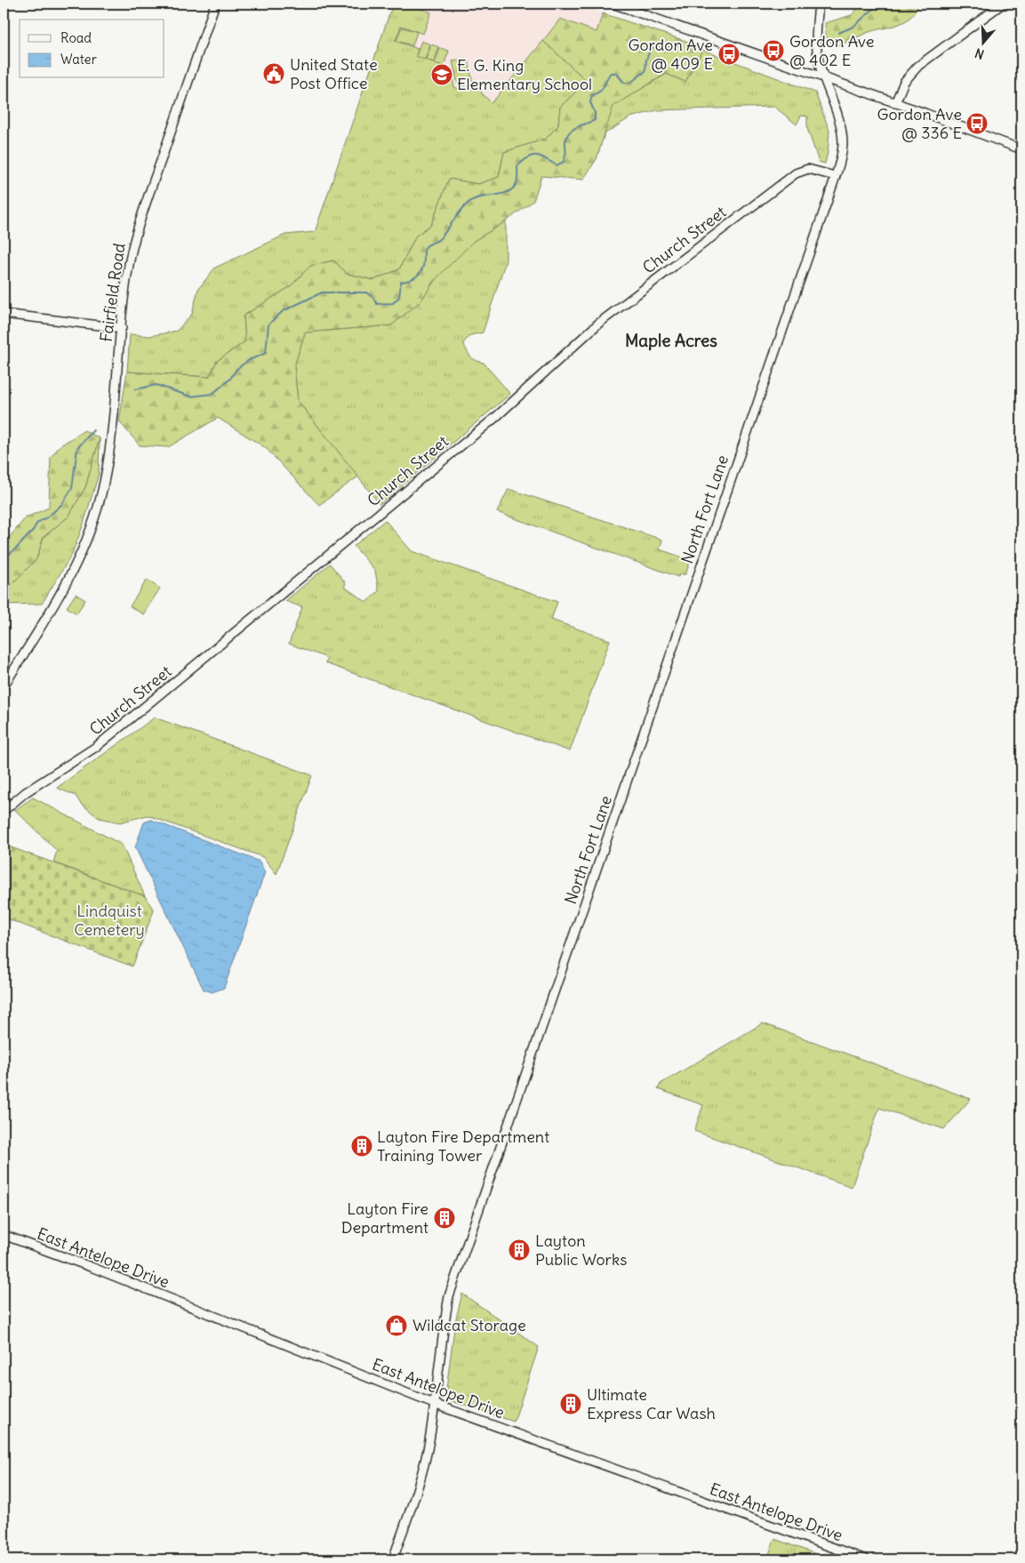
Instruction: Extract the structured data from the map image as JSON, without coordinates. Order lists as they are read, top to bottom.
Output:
{
  "streets": {
    "street": [
      "Church Street",
      "Fairfield Road",
      "North Fort Lane",
      "East Antelope Drive"
    ]
  },
  "crossings": [
    ["Church Street", "North Fort Lane"],
    ["North Fort Lane", "East Antelope Drive"]
  ],
  "districts": ["Maple Acres"],
  "parks": ["Lindquist Cemetery"],
  "places": {
    "bus stop": ["Gordon Ave @ 402 E", "Gordon Ave @ 409 E", "Gordon Ave @ 336 E"],
    "public building": ["United State Post Office"],
    "school or university": ["E. G. King Elementary School"],
    "building": [
      "Layton Fire Department Training Tower",
      "Layton Fire Department",
      "Layton Public Works",
      "Ultimate Express Car Wash"
    ],
    "shop": ["Wildcat Storage"]
  },
  "legend": ["Road", "Water"],
  "north": "bottom"
}
